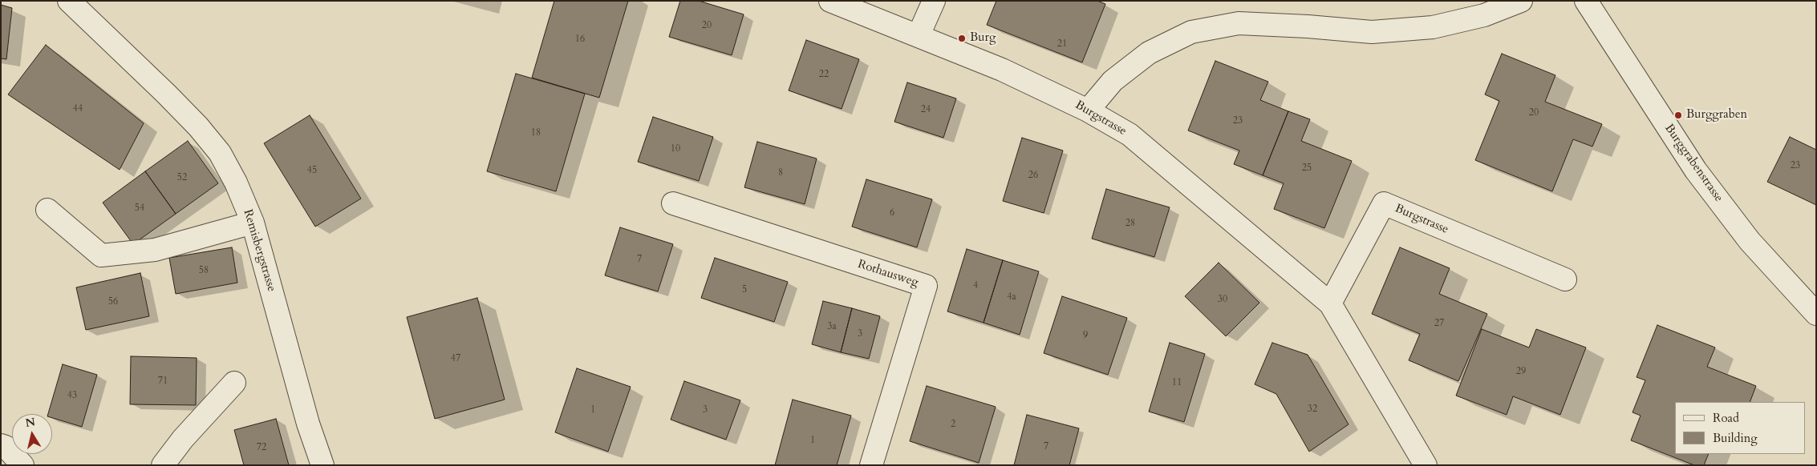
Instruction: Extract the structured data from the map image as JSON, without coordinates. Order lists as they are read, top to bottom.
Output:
{
  "streets": {
    "street": [
      "Burgstrasse",
      "Burggrabenstrasse",
      "Remisbergstrasse",
      "Rothausweg"
    ]
  },
  "places": ["Burg", "Burggraben"],
  "house_numbers": [
    "20",
    "16",
    "21",
    "22",
    "44",
    "24",
    "20",
    "23",
    "18",
    "10",
    "23",
    "25",
    "45",
    "8",
    "26",
    "52",
    "54",
    "6",
    "28",
    "7",
    "58",
    "4",
    "5",
    "4a",
    "30",
    "56",
    "27",
    "3a",
    "3",
    "9",
    "47",
    "29",
    "71",
    "11",
    "43",
    "32",
    "1",
    "3",
    "2",
    "1",
    "7",
    "72"
  ],
  "legend": ["Road", "Building"],
  "north": "top"
}
